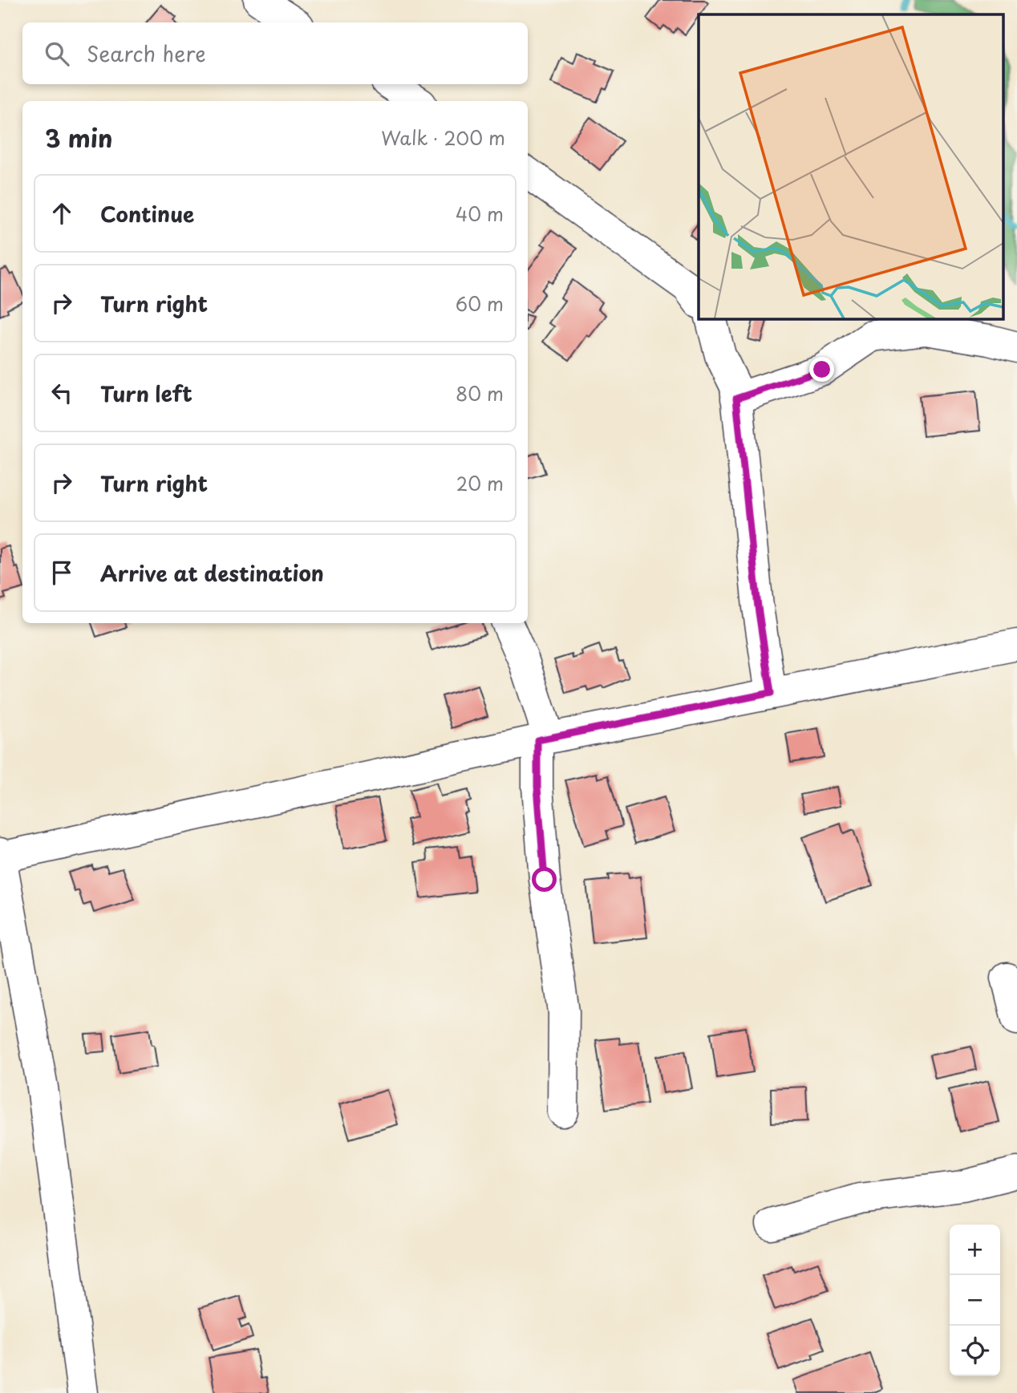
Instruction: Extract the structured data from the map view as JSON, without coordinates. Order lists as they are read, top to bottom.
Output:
{
  "page": {
    "search": "Search here",
    "heading": ["3 min", "Walk · 200 m"],
    "list": [
      ["Continue", "40 m"],
      ["Turn right", "60 m"],
      ["Turn left", "80 m"],
      ["Turn right", "20 m"],
      "Arrive at destination"
    ],
    "map_buttons": ["+", "−"]
  }
}
